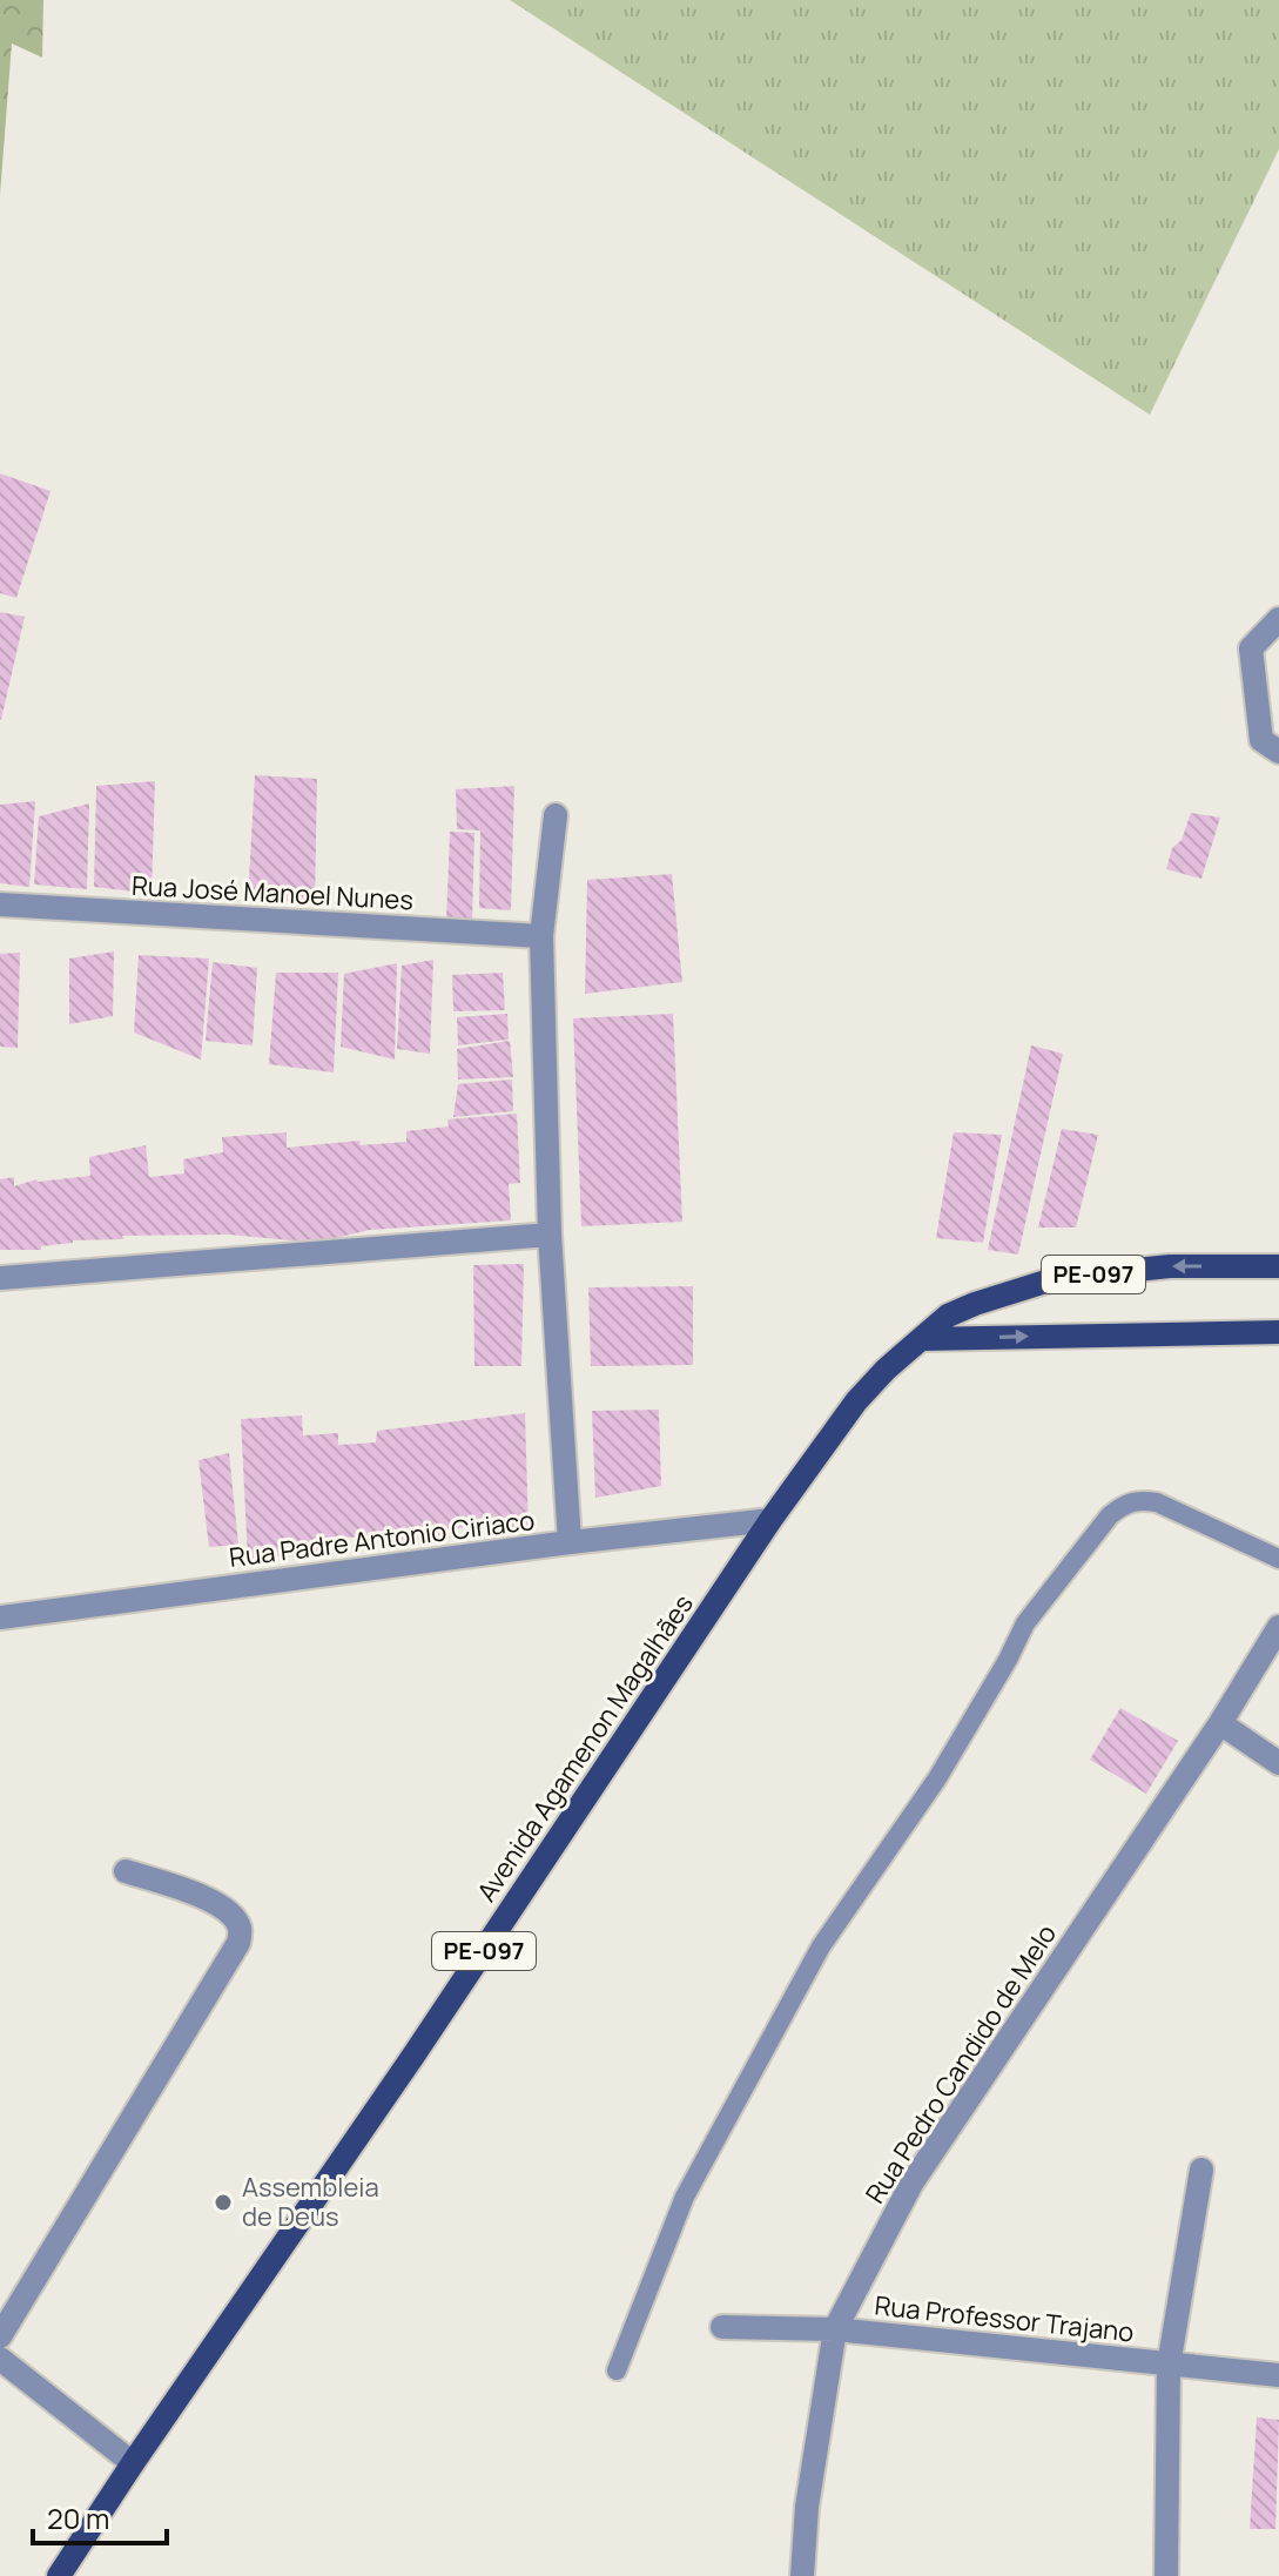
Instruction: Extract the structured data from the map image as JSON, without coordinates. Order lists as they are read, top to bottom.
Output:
{
  "streets": {
    "main road": ["PE-097", "Avenida Agamenon Magalhães"],
    "street": [
      "Rua José Manoel Nunes",
      "Rua Padre Antonio Ciriaco",
      "Rua Pedro Candido de Melo",
      "Rua Professor Trajano"
    ]
  },
  "crossings": [
    ["Rua Padre Antonio Ciriaco", "Avenida Agamenon Magalhães"],
    ["Rua Pedro Candido de Melo", "Rua Professor Trajano"]
  ],
  "places": ["Assembleia de Deus"],
  "scale_bar": "20 m"
}
